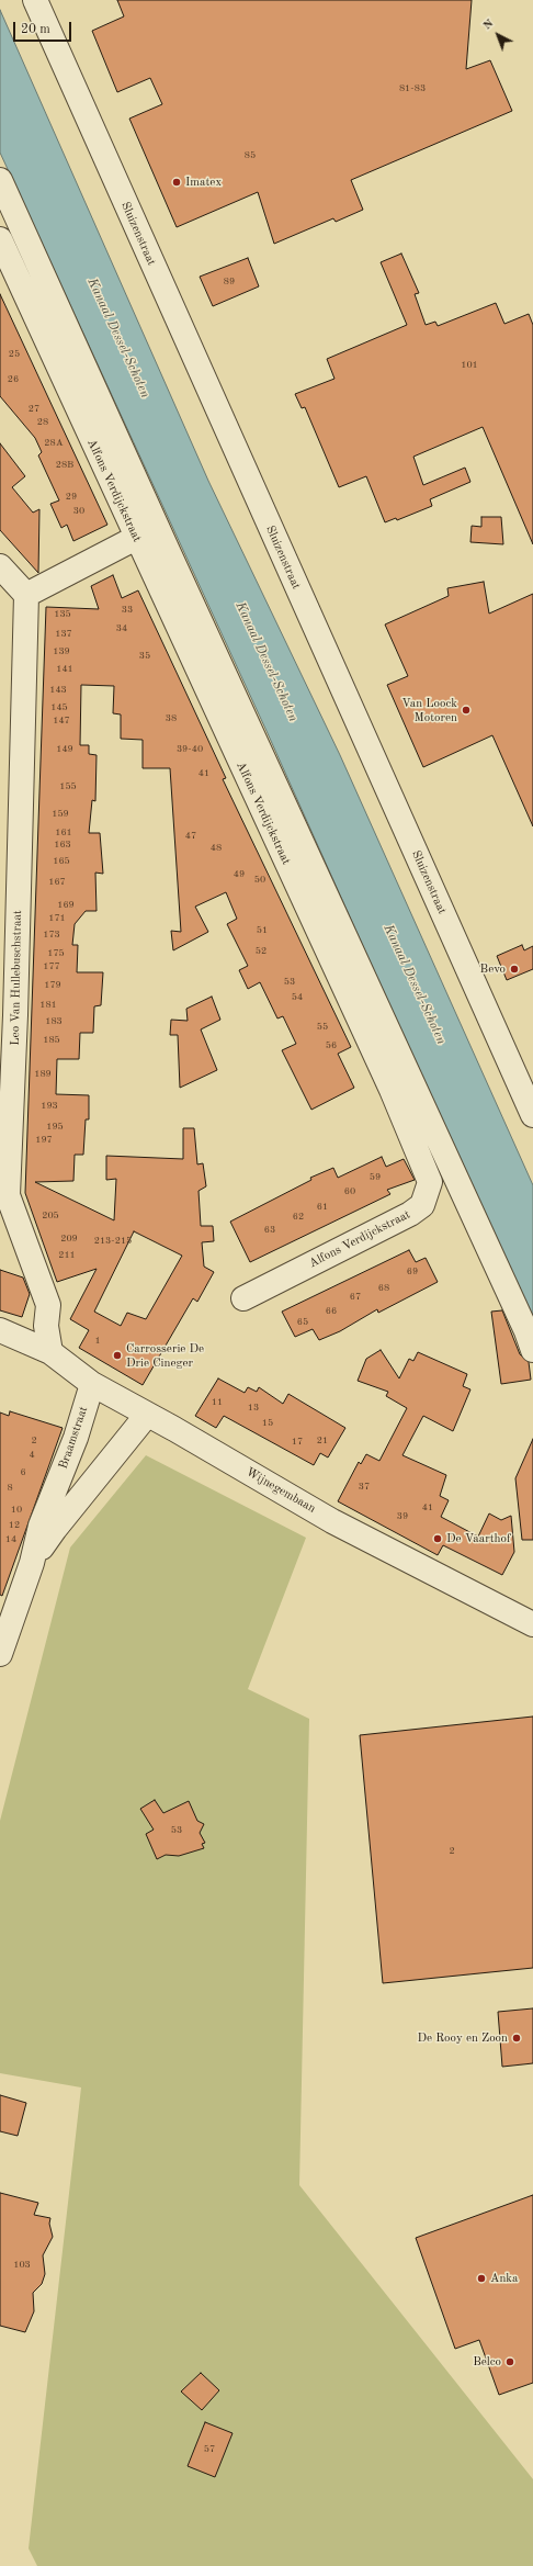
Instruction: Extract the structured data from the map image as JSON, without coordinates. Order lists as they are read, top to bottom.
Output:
{
  "streets": {
    "street": [
      "Sluizenstraat",
      "Alfons Verdijckstraat",
      "Leo Van Hullebuschstraat",
      "Braamstraat",
      "Wijnegembaan"
    ]
  },
  "crossings": [
    ["Leo Van Hullebuschstraat", "Wijnegembaan"],
    ["Braamstraat", "Wijnegembaan"]
  ],
  "water": ["Kanaal Dessel-Schoten"],
  "places": [
    "Imatex",
    "Van Loock Motoren",
    "Bevo",
    "Carrosserie De Drie Cineger",
    "De Vaarthof",
    "De Rooy en Zoon",
    "Anka",
    "Belco"
  ],
  "house_numbers": [
    "81-83",
    "85",
    "89",
    "25",
    "101",
    "26",
    "27",
    "28",
    "28A",
    "28B",
    "29",
    "30",
    "33",
    "135",
    "34",
    "137",
    "139",
    "35",
    "141",
    "143",
    "145",
    "38",
    "147",
    "149",
    "39-40",
    "41",
    "155",
    "159",
    "161",
    "47",
    "163",
    "48",
    "165",
    "49",
    "50",
    "167",
    "169",
    "171",
    "51",
    "173",
    "52",
    "175",
    "177",
    "53",
    "179",
    "54",
    "181",
    "183",
    "55",
    "185",
    "56",
    "189",
    "193",
    "195",
    "197",
    "59",
    "60",
    "61",
    "205",
    "62",
    "63",
    "209",
    "213-215",
    "211",
    "69",
    "68",
    "67",
    "66",
    "65",
    "1",
    "11",
    "13",
    "15",
    "2",
    "21",
    "17",
    "4",
    "6",
    "37",
    "8",
    "41",
    "10",
    "39",
    "12",
    "14",
    "53",
    "2",
    "103",
    "57"
  ],
  "scale_bar": "20 m",
  "north": "top left"
}
